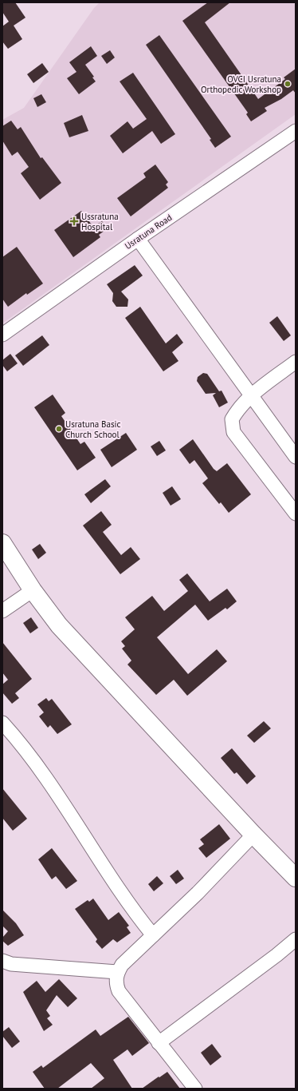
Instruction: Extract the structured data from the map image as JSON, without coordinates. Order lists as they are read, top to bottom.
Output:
{
  "streets": {
    "street": ["Usratuna Road"]
  },
  "places": {
    "other": ["OVCI Usratuna Orthopedic Workshop", "Usratuna Basic Church School"],
    "health": ["Ussratuna Hospital"]
  }
}
